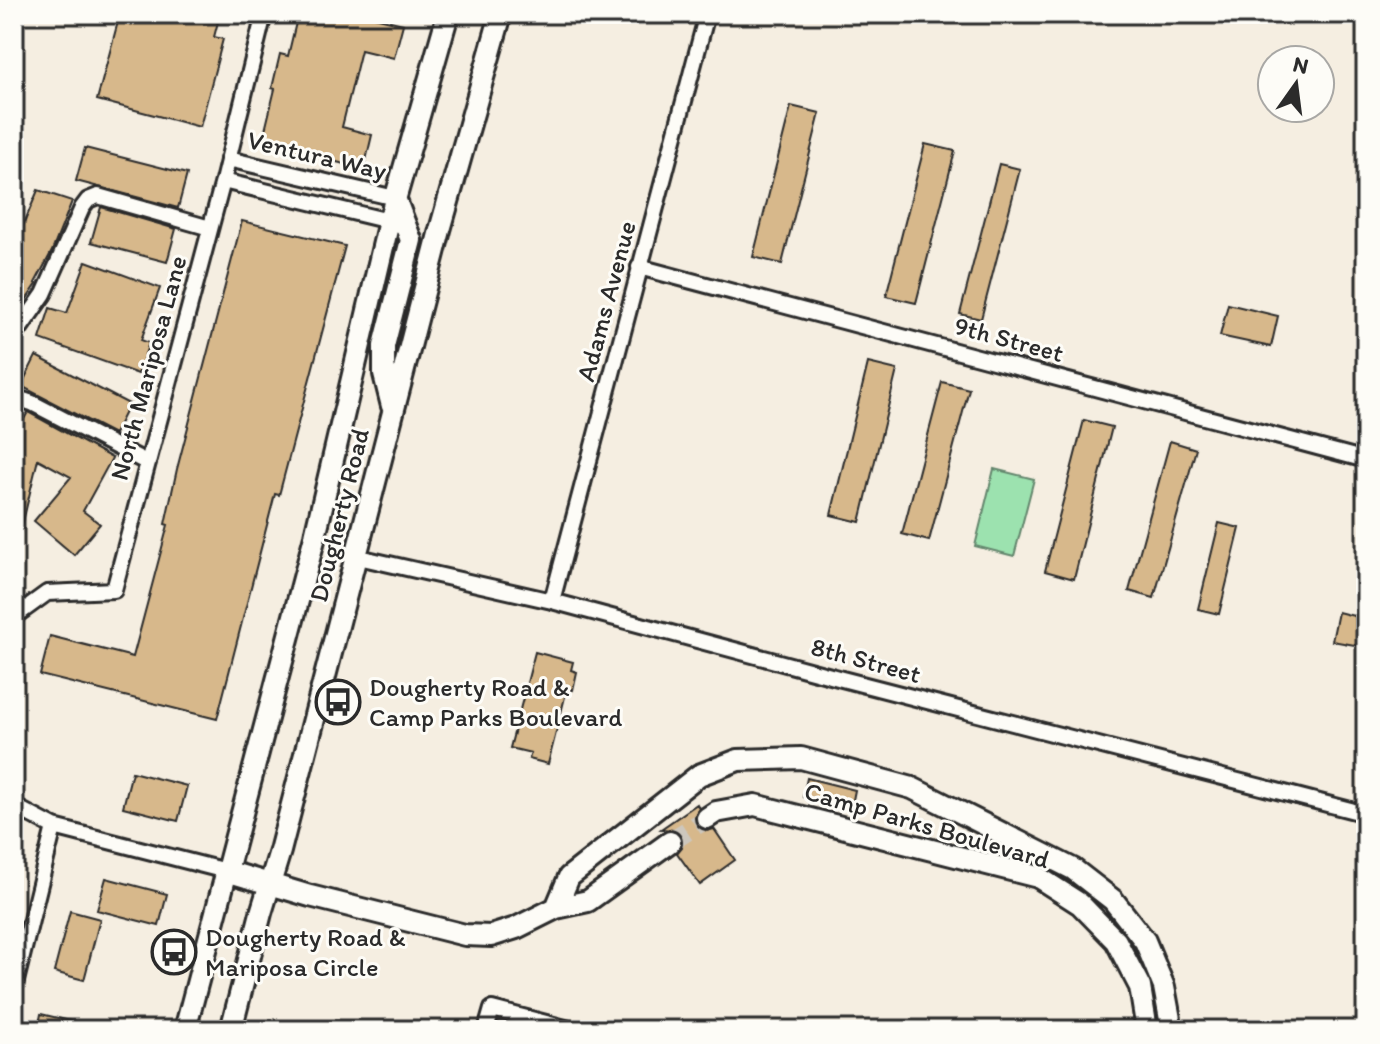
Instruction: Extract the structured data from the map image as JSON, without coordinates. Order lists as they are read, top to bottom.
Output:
{
  "streets": {
    "main road": ["Dougherty Road", "Camp Parks Boulevard"],
    "street": [
      "Ventura Way",
      "Adams Avenue",
      "9th Street",
      "North Mariposa Lane",
      "8th Street"
    ]
  },
  "crossings": [
    ["Ventura Way", "North Mariposa Lane"],
    ["Ventura Way", "Dougherty Road"],
    ["Adams Avenue", "9th Street"],
    ["Adams Avenue", "8th Street"],
    ["Dougherty Road", "8th Street"]
  ],
  "places": {
    "bus stop": ["Dougherty Road & Camp Parks Boulevard", "Dougherty Road & Mariposa Circle"]
  },
  "north": "top"
}
